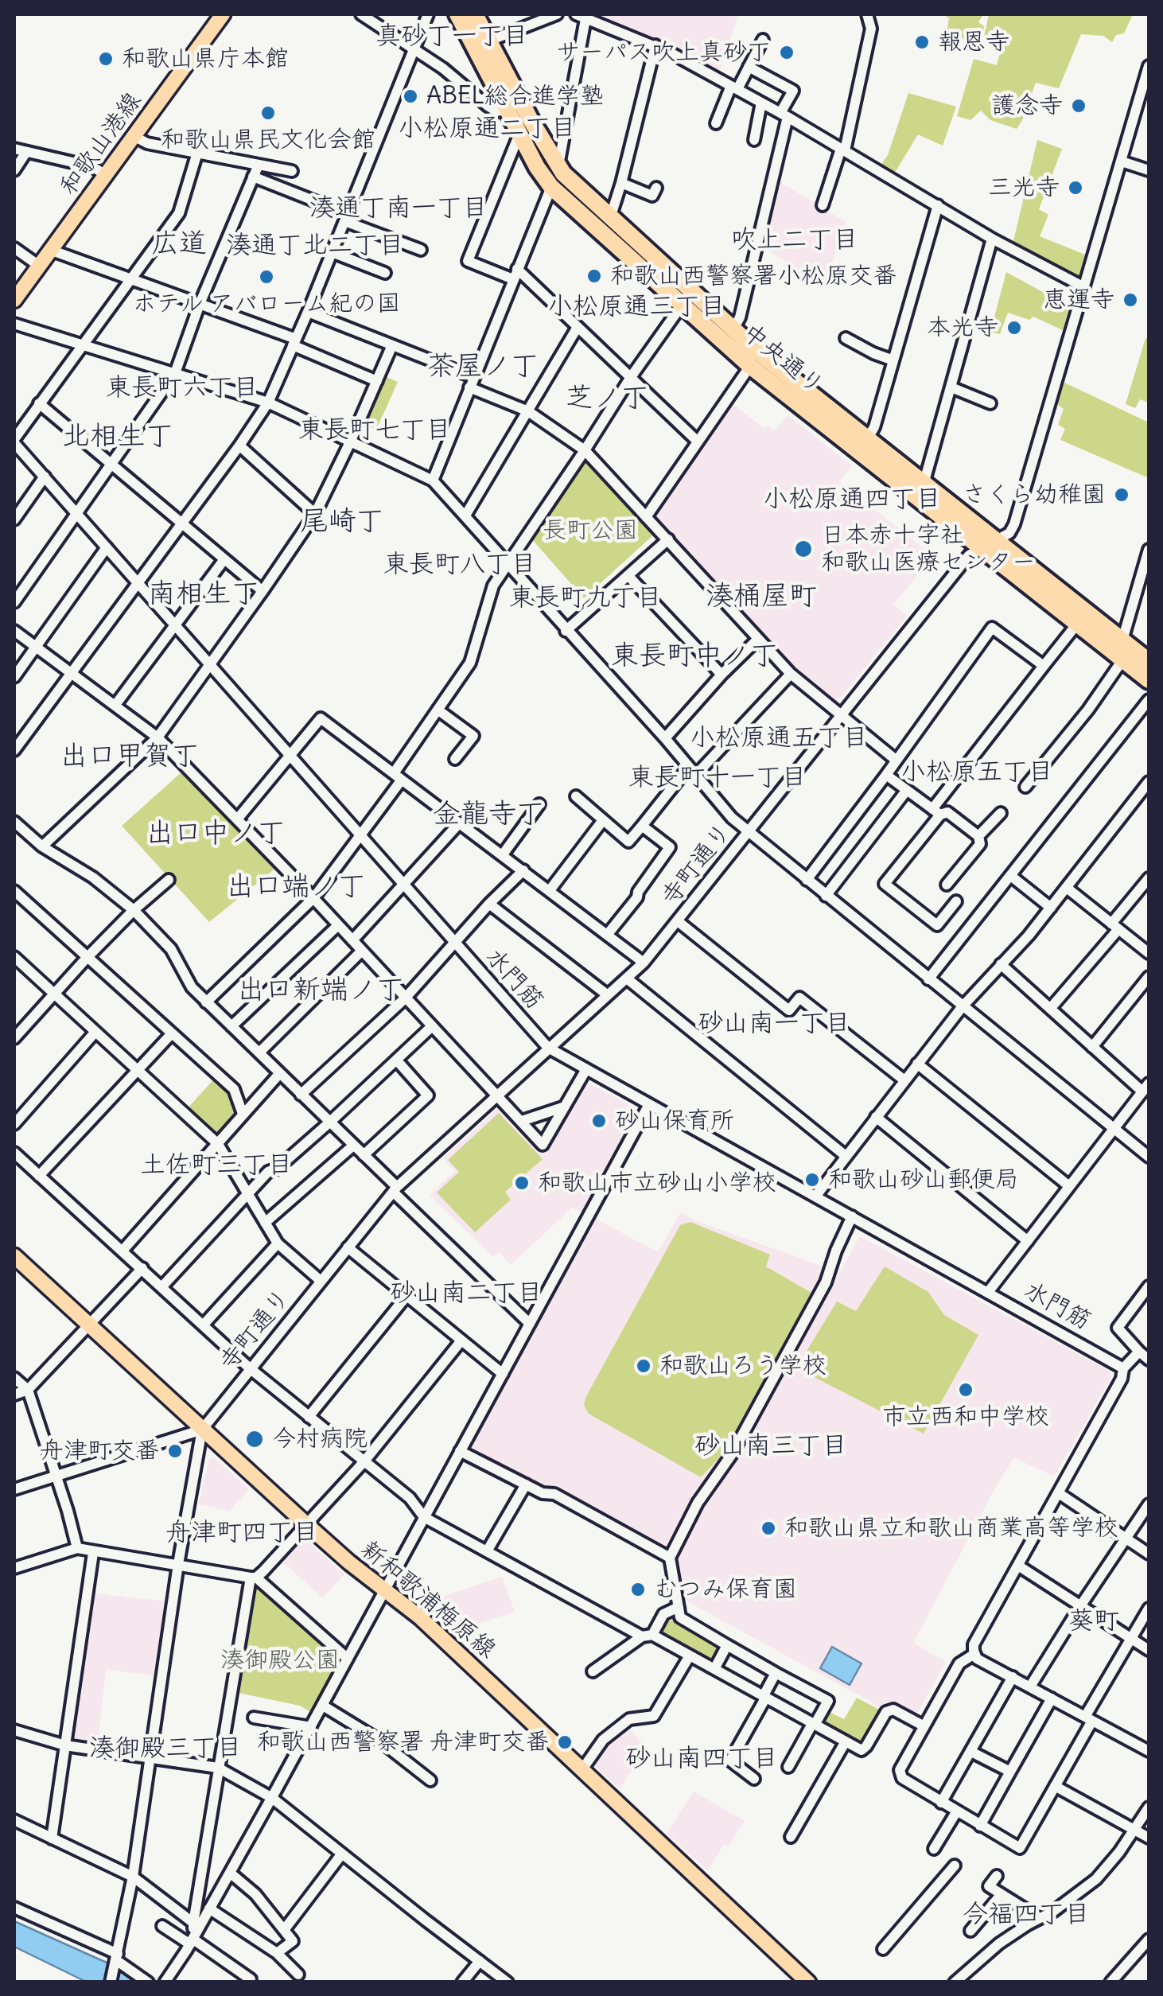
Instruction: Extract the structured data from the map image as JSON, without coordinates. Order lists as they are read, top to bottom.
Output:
{
  "streets": {
    "highway": ["中央通り"],
    "main road": ["和歌山港線", "新和歌浦梅原線"],
    "street": ["寺町通り", "水門筋"]
  },
  "crossings": [
    ["中央通り", "寺町通り"],
    ["寺町通り", "水門筋"],
    ["寺町通り", "新和歌浦梅原線"]
  ],
  "districts": [
    "真砂丁一丁目",
    "小松原通二丁目",
    "湊通丁南一丁目",
    "吹上二丁目",
    "広道",
    "湊通丁北二丁目",
    "小松原通三丁目",
    "茶屋ノ丁",
    "東長町六丁目",
    "芝ノ丁",
    "東長町七丁目",
    "北相生丁",
    "小松原通四丁目",
    "尾崎丁",
    "東長町八丁目",
    "南相生丁",
    "湊桶屋町",
    "東長町九丁目",
    "東長町中ノ丁",
    "小松原通五丁目",
    "出口甲賀丁",
    "小松原五丁目",
    "東長町十一丁目",
    "金龍寺丁",
    "出口中ノ丁",
    "出口端ノ丁",
    "出口新端ノ丁",
    "砂山南一丁目",
    "土佐町三丁目",
    "砂山南二丁目",
    "砂山南三丁目",
    "舟津町四丁目",
    "葵町",
    "湊御殿三丁目",
    "砂山南四丁目",
    "今福四丁目"
  ],
  "parks": ["長町公園", "湊御殿公園"],
  "places": [
    "報恩寺",
    "サーパス吹上真砂丁",
    "和歌山県庁本館",
    "ABEL総合進学塾",
    "護念寺",
    "和歌山県民文化会館",
    "三光寺",
    "和歌山西警察署小松原交番",
    "ホテル アバローム紀の国",
    "恵運寺",
    "本光寺",
    "さくら幼稚園",
    "日本赤十字社 和歌山医療センター",
    "砂山保育所",
    "和歌山砂山郵便局",
    "和歌山市立砂山小学校",
    "和歌山ろう学校",
    "市立西和中学校",
    "今村病院",
    "舟津町交番",
    "和歌山県立和歌山商業高等学校",
    "むつみ保育園",
    "和歌山西警察署 舟津町交番"
  ]
}
